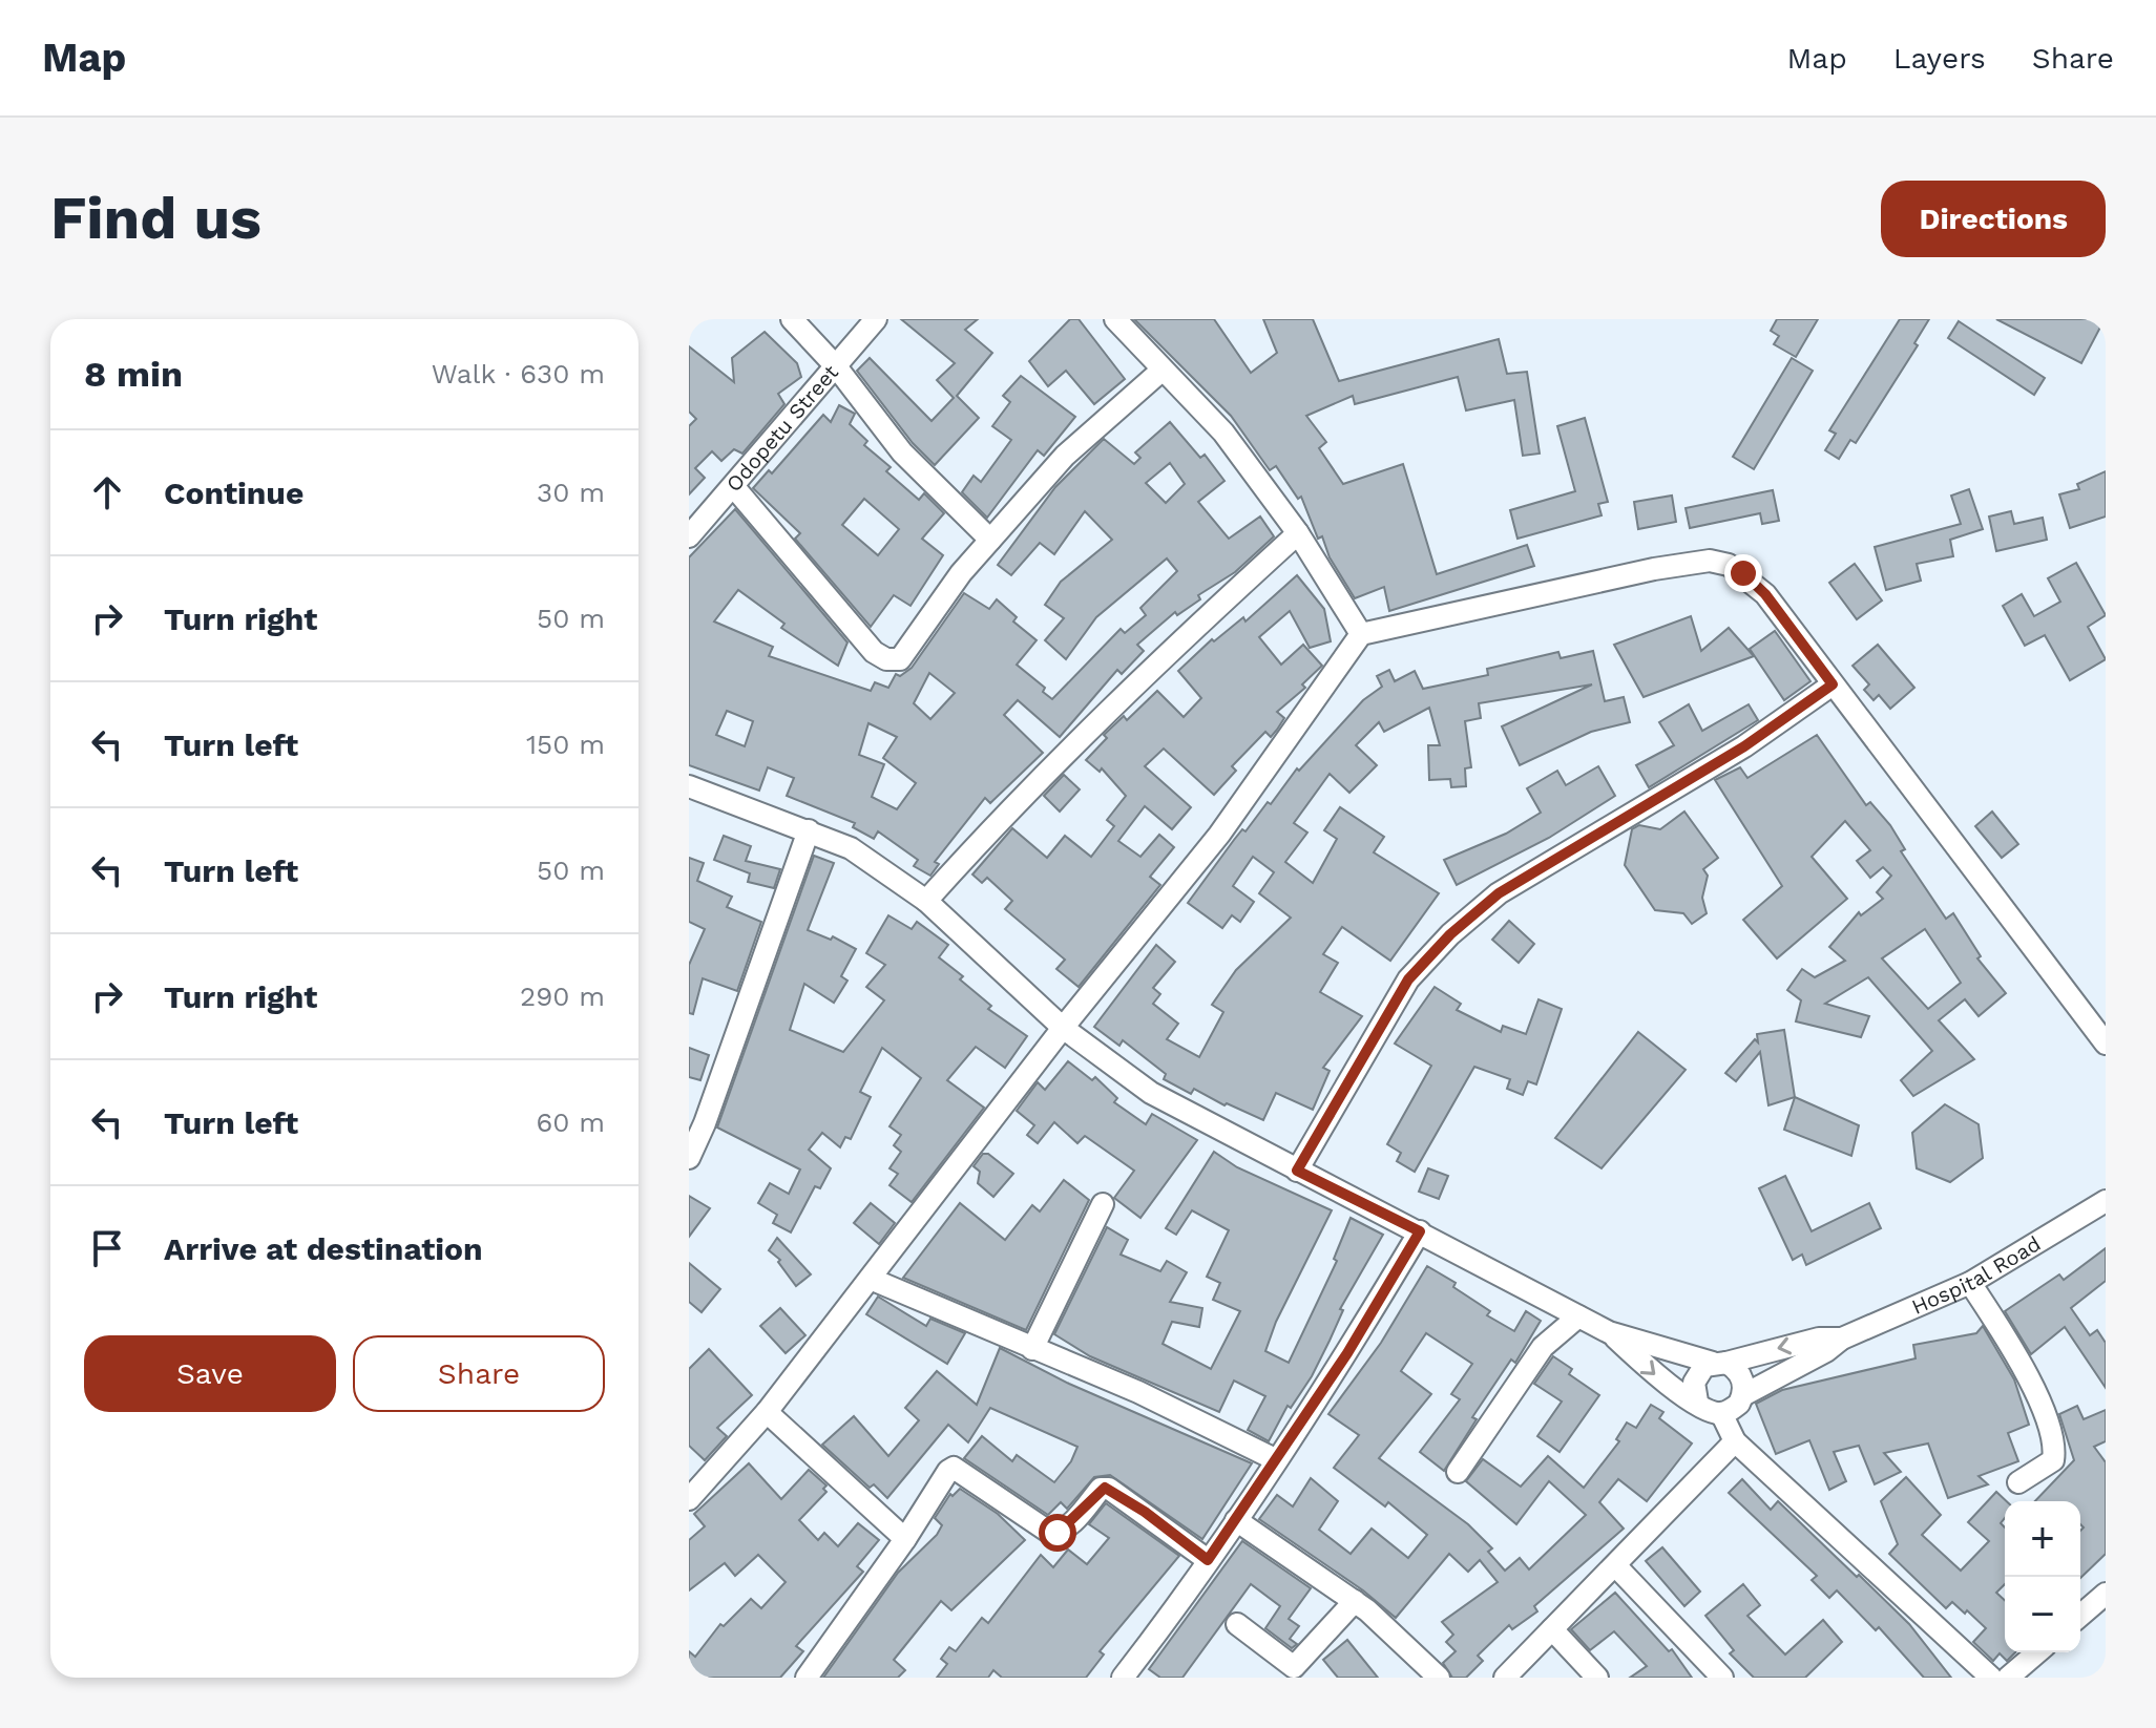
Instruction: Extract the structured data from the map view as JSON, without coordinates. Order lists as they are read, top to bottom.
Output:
{
  "streets": {
    "street": ["Odopetu Street", "Hospital Road"]
  },
  "page": {
    "header": "Map",
    "nav": ["Map", "Layers", "Share"],
    "buttons": [
      "Directions",
      ["Save", "Share"]
    ],
    "title": "Find us",
    "heading": ["8 min", "Walk · 630 m"],
    "list": [
      ["Continue", "30 m"],
      ["Turn right", "50 m"],
      ["Turn left", "150 m"],
      ["Turn left", "50 m"],
      ["Turn right", "290 m"],
      ["Turn left", "60 m"],
      "Arrive at destination"
    ],
    "map_buttons": ["+", "−"]
  }
}
